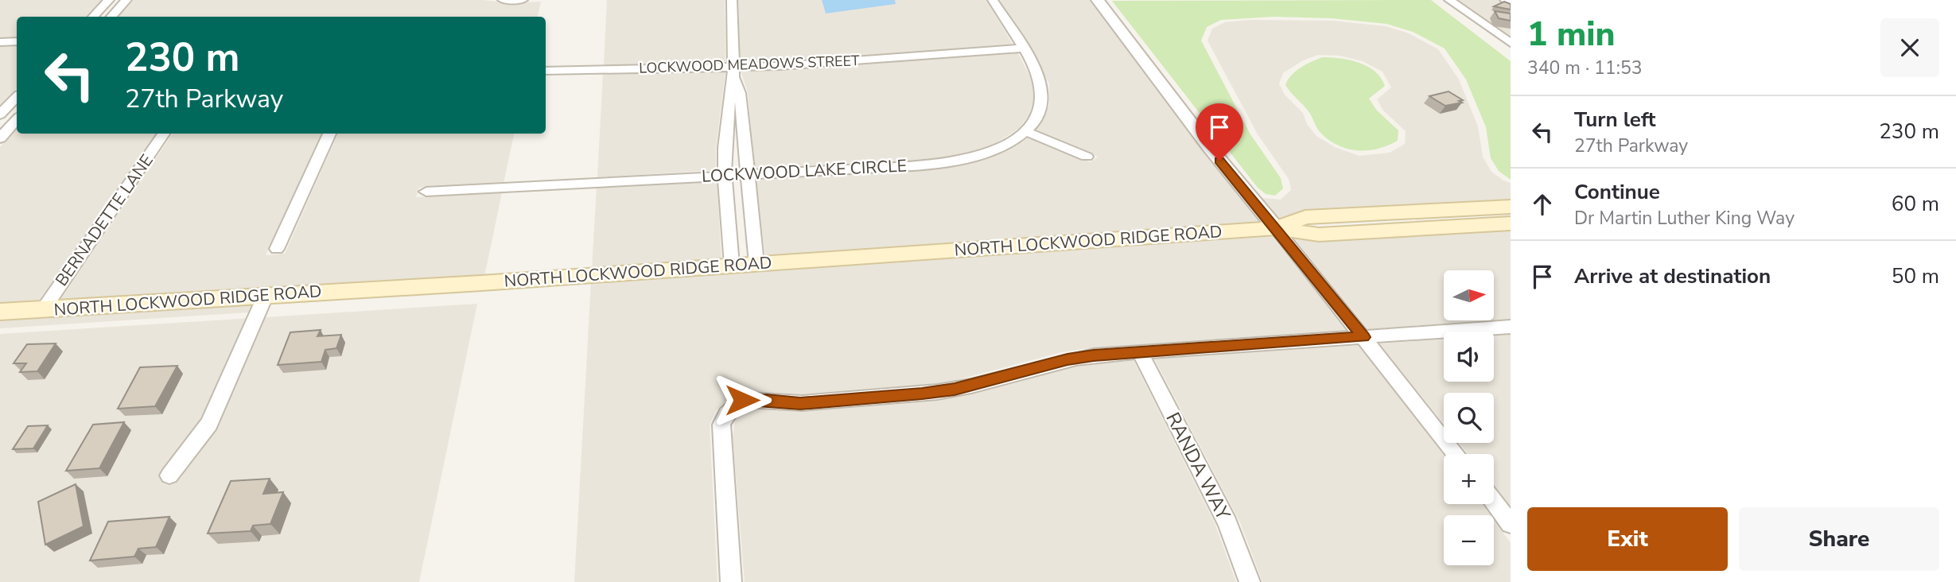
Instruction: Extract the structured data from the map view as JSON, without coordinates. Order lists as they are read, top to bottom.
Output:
{
  "streets": {
    "main road": ["NORTH LOCKWOOD RIDGE ROAD"],
    "street": [
      "LOCKWOOD MEADOWS STREET",
      "LOCKWOOD LAKE CIRCLE",
      "BERNADETTE LANE",
      "RANDA WAY"
    ]
  },
  "crossings": [
    ["LOCKWOOD MEADOWS STREET", "LOCKWOOD LAKE CIRCLE"],
    ["BERNADETTE LANE", "NORTH LOCKWOOD RIDGE ROAD"]
  ],
  "north": "right",
  "page": {
    "heading": ["1 min", "340 m · 11:53"],
    "turn": ["230 m", "27th Parkway"],
    "list": [
      {
        "name": "Turn left",
        "note": "27th Parkway",
        "value": "230 m"
      },
      {
        "name": "Continue",
        "note": "Dr Martin Luther King Way",
        "value": "60 m"
      },
      {
        "name": "Arrive at destination",
        "value": "50 m"
      }
    ],
    "map_buttons": ["+", "−"],
    "buttons": ["Exit", "Share"]
  }
}
